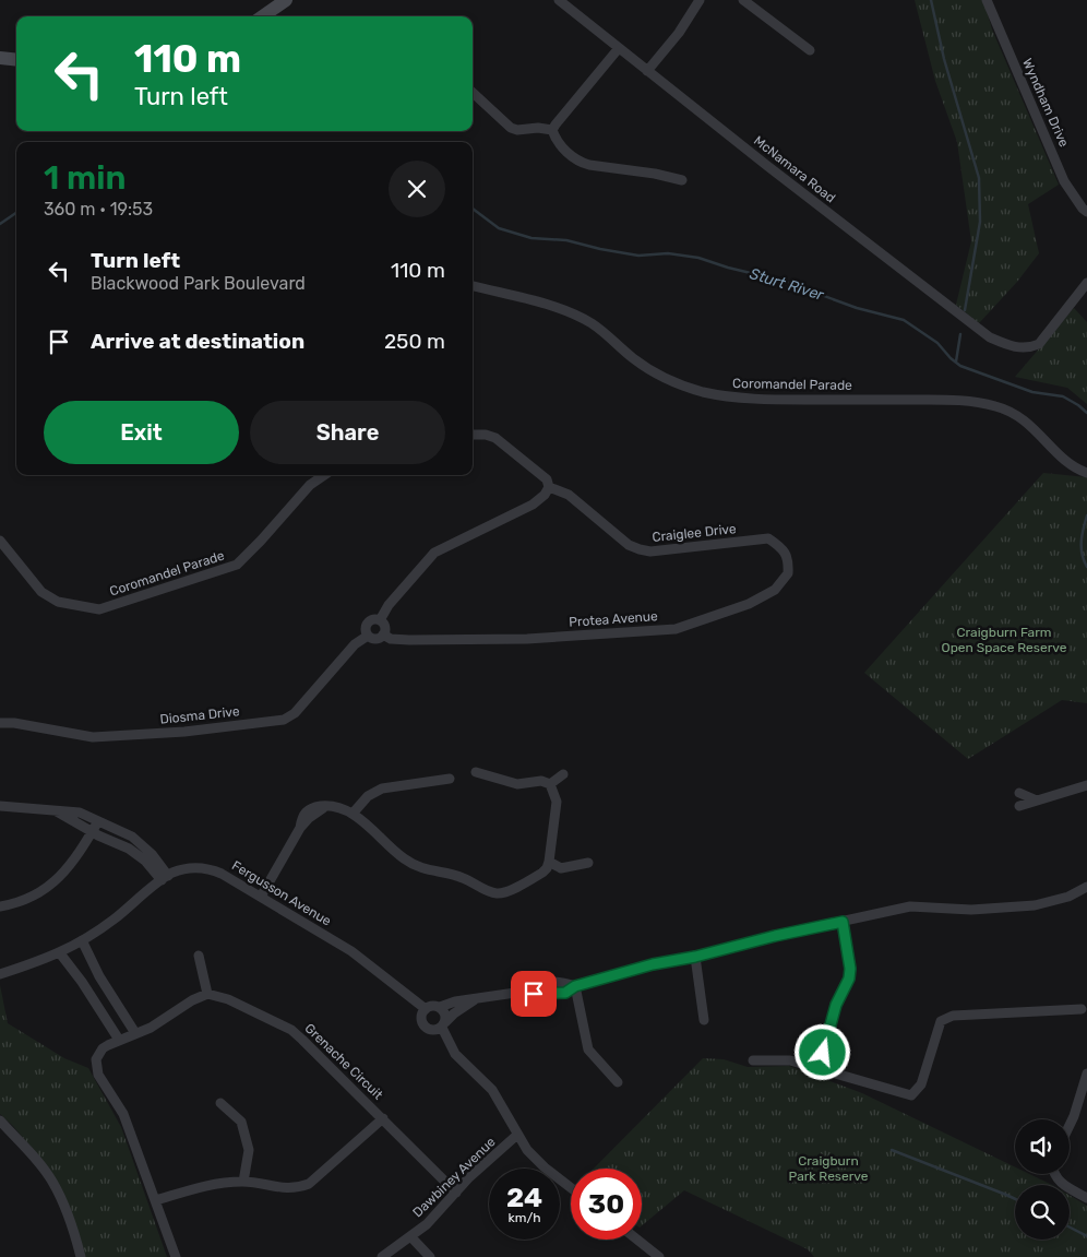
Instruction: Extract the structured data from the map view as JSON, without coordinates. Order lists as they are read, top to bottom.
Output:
{
  "streets": {
    "street": [
      "Wyndham Drive",
      "McNamara Road",
      "Coromandel Parade",
      "Craiglee Drive",
      "Protea Avenue",
      "Diosma Drive",
      "Fergusson Avenue",
      "Grenache Circuit",
      "Dawbiney Avenue"
    ]
  },
  "crossings": [
    ["Craiglee Drive", "Protea Avenue"],
    ["Protea Avenue", "Diosma Drive"],
    ["Grenache Circuit", "Dawbiney Avenue"]
  ],
  "water": ["Sturt River"],
  "parks": ["Craigburn Farm Open Space Reserve", "Craigburn Park Reserve"],
  "page": {
    "turn": ["110 m", "Turn left"],
    "heading": ["1 min", "360 m · 19:53"],
    "list": [
      {
        "name": "Turn left",
        "note": "Blackwood Park Boulevard",
        "value": "110 m"
      },
      {
        "name": "Arrive at destination",
        "value": "250 m"
      }
    ],
    "buttons": ["Exit", "Share"],
    "speed": "24 km/h",
    "limit": "30"
  }
}
